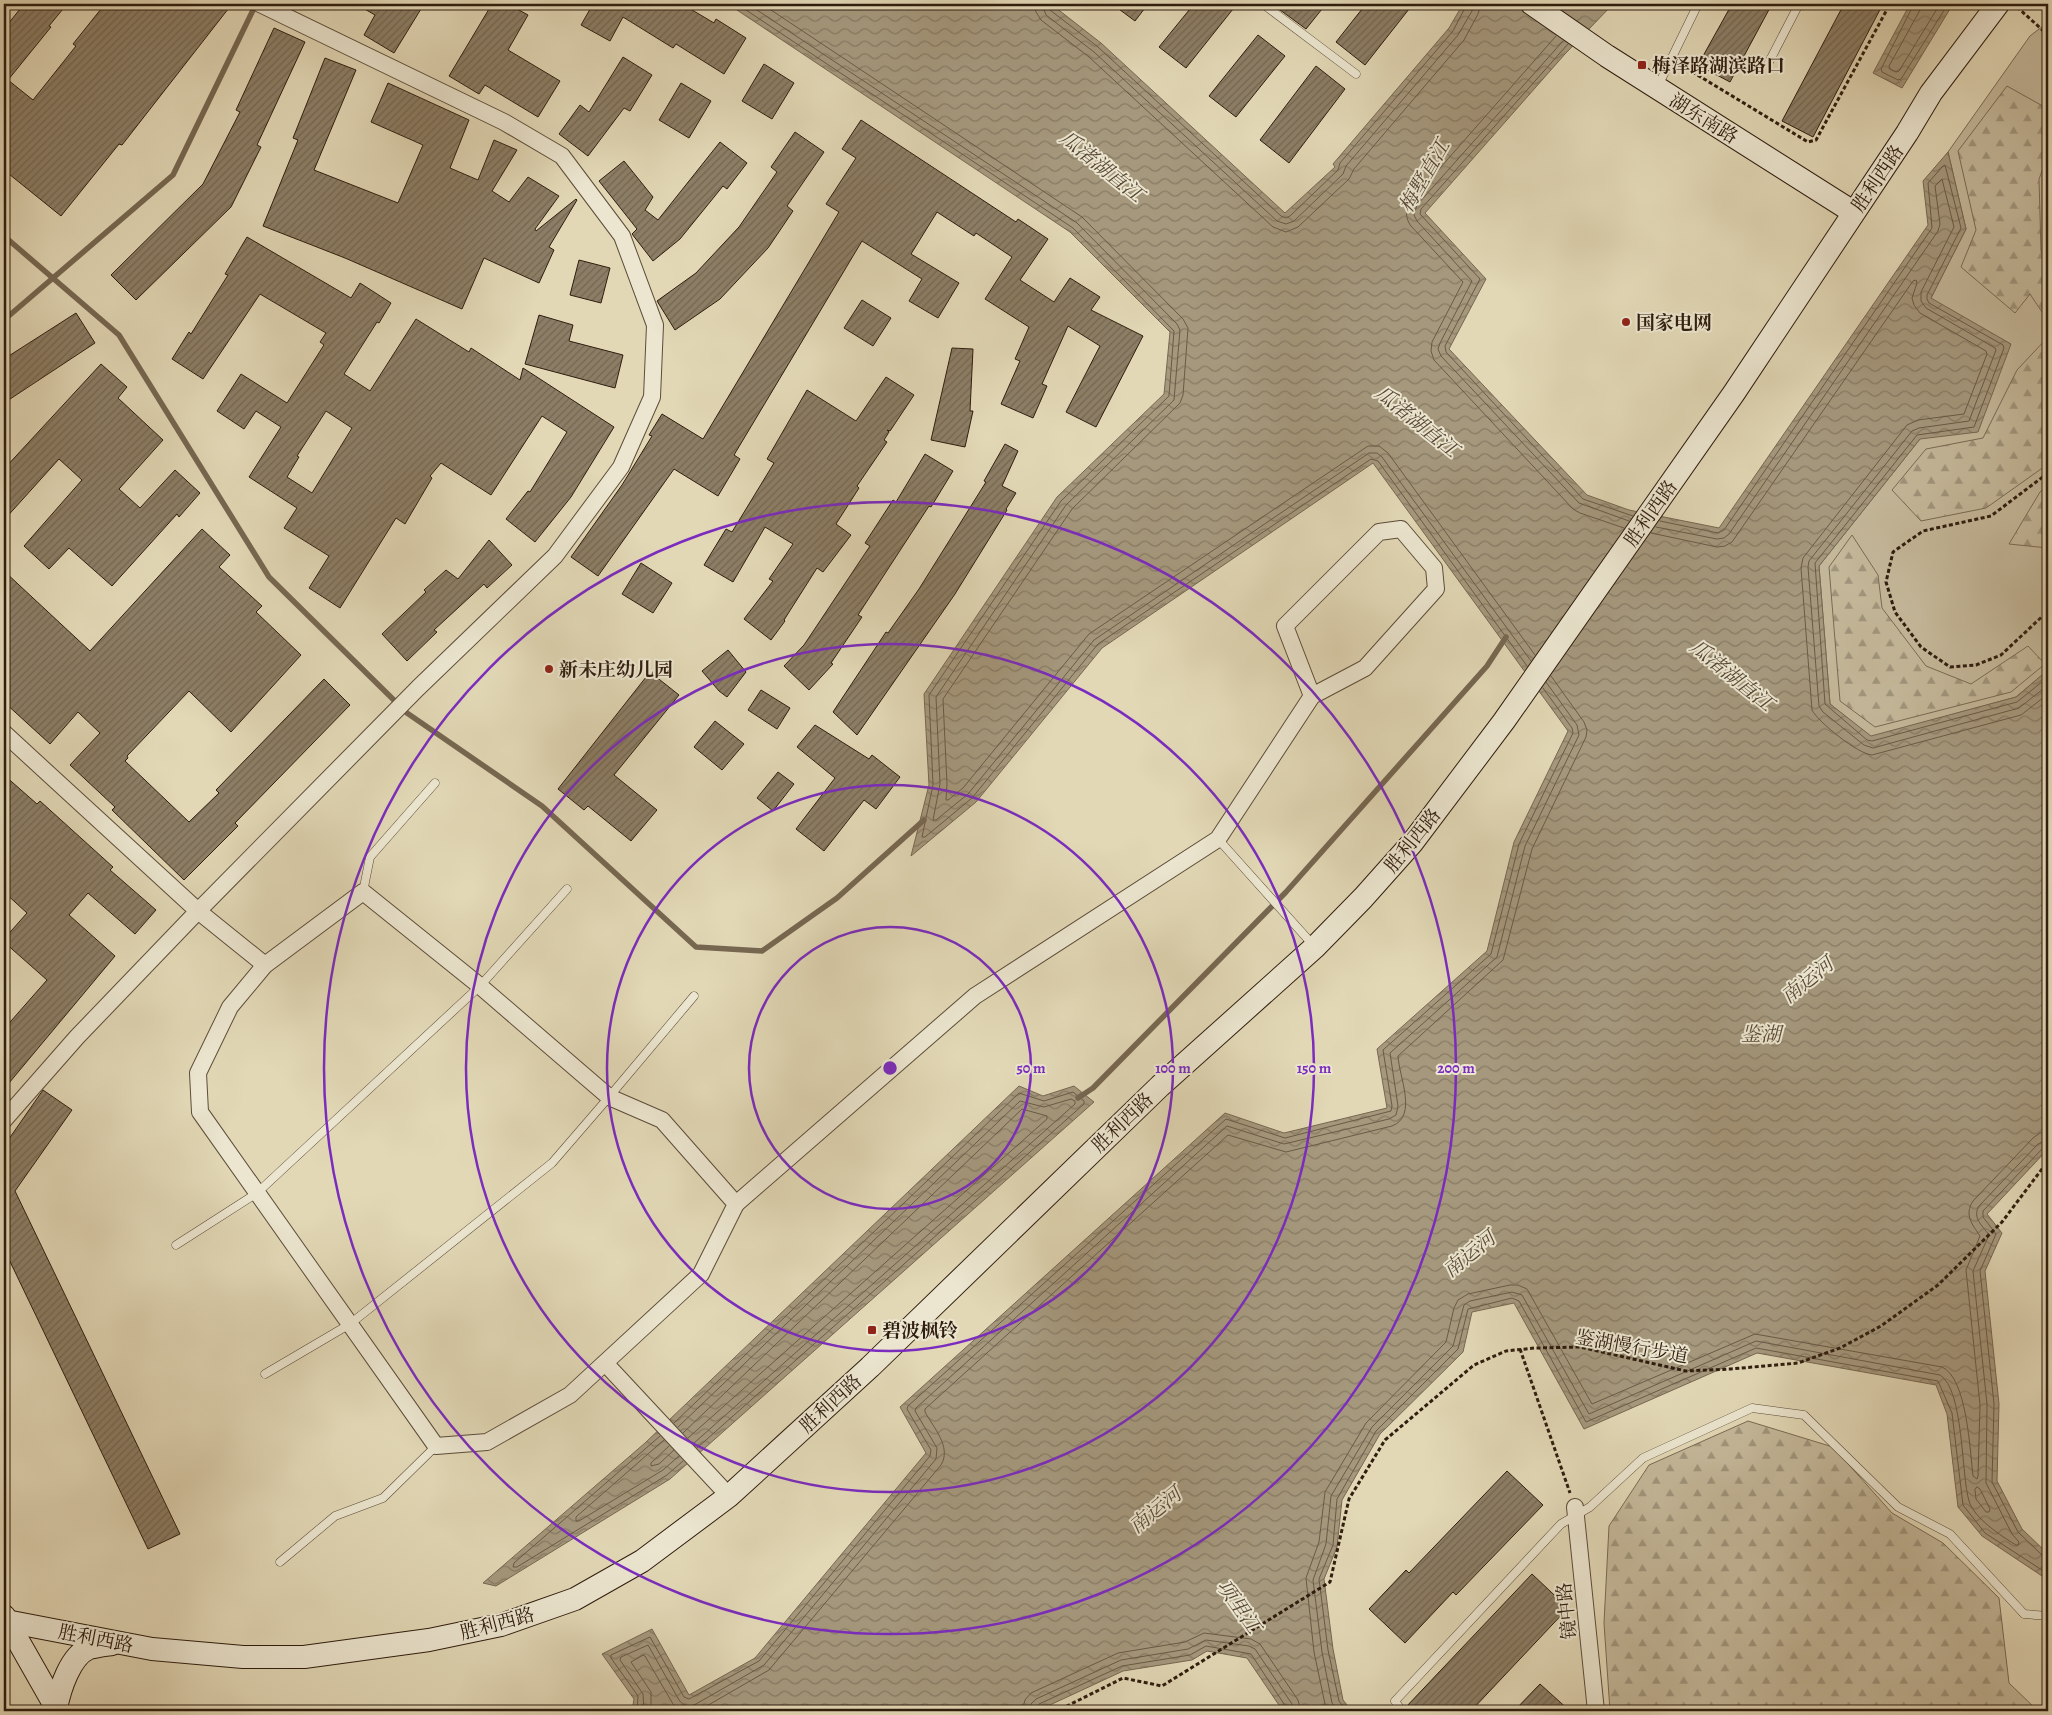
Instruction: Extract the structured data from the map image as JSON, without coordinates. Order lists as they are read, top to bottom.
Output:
{
  "streets": {
    "street": ["湖东南路", "胜利西路", "镜中路"],
    "path": ["鉴湖慢行步道"]
  },
  "crossings": [
    ["湖东南路", "胜利西路"]
  ],
  "water": [
    "瓜渚湖直江",
    "梅墅直江",
    "南运河",
    "鉴湖",
    "项里江"
  ],
  "places": {
    "transit": ["梅泽路湖滨路口", "碧波枫铃"],
    "other": ["国家电网", "新未庄幼儿园"]
  },
  "rings": [
    "50 m",
    "100 m",
    "150 m",
    "200 m"
  ]
}
